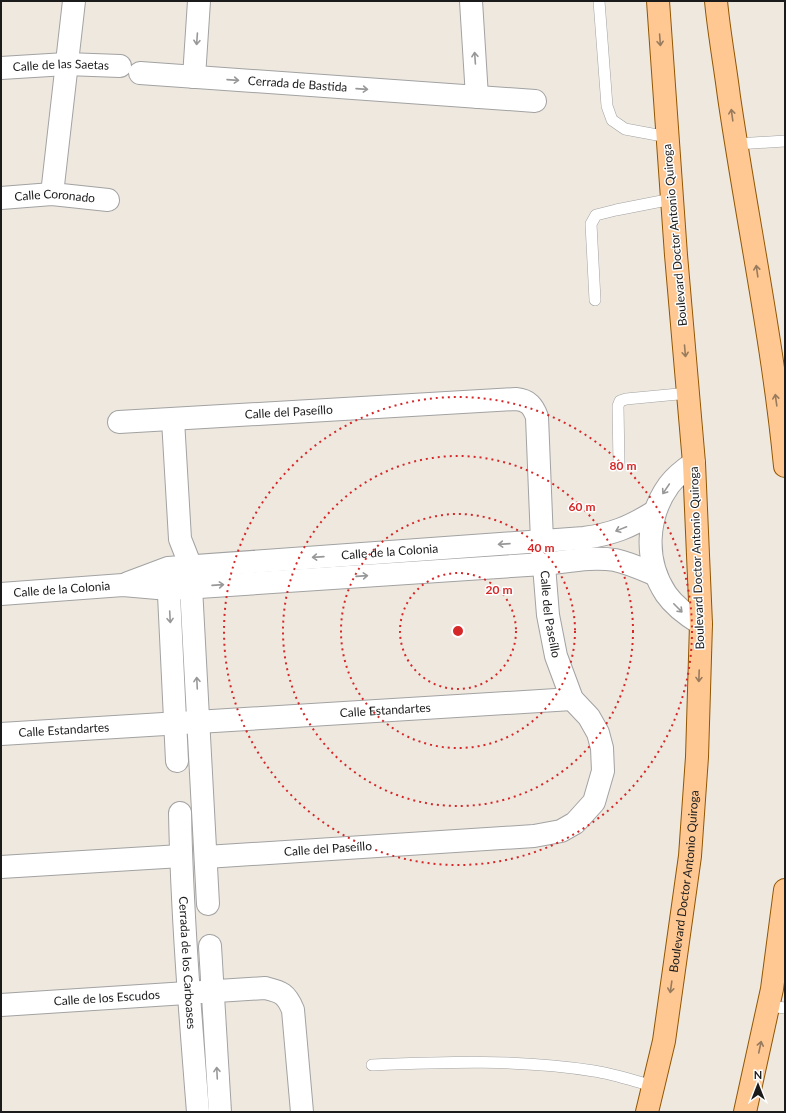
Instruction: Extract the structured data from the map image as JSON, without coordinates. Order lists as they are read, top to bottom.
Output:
{
  "streets": {
    "main road": ["Boulevard Doctor Antonio Quiroga"],
    "street": [
      "Calle de las Saetas",
      "Cerrada de Bastida",
      "Calle Coronado",
      "Calle del Paseíllo",
      "Calle de la Colonia",
      "Calle Estandartes",
      "Cerrada de los Carboases",
      "Calle de los Escudos"
    ]
  },
  "crossings": [
    ["Calle de las Saetas", "Cerrada de Bastida"],
    ["Calle del Paseíllo", "Calle de la Colonia"],
    ["Calle del Paseíllo", "Calle Estandartes"],
    ["Cerrada de los Carboases", "Calle de los Escudos"]
  ],
  "one_way": ["Cerrada de Bastida"],
  "north": "top",
  "rings": [
    "80 m",
    "60 m",
    "40 m",
    "20 m"
  ]
}
